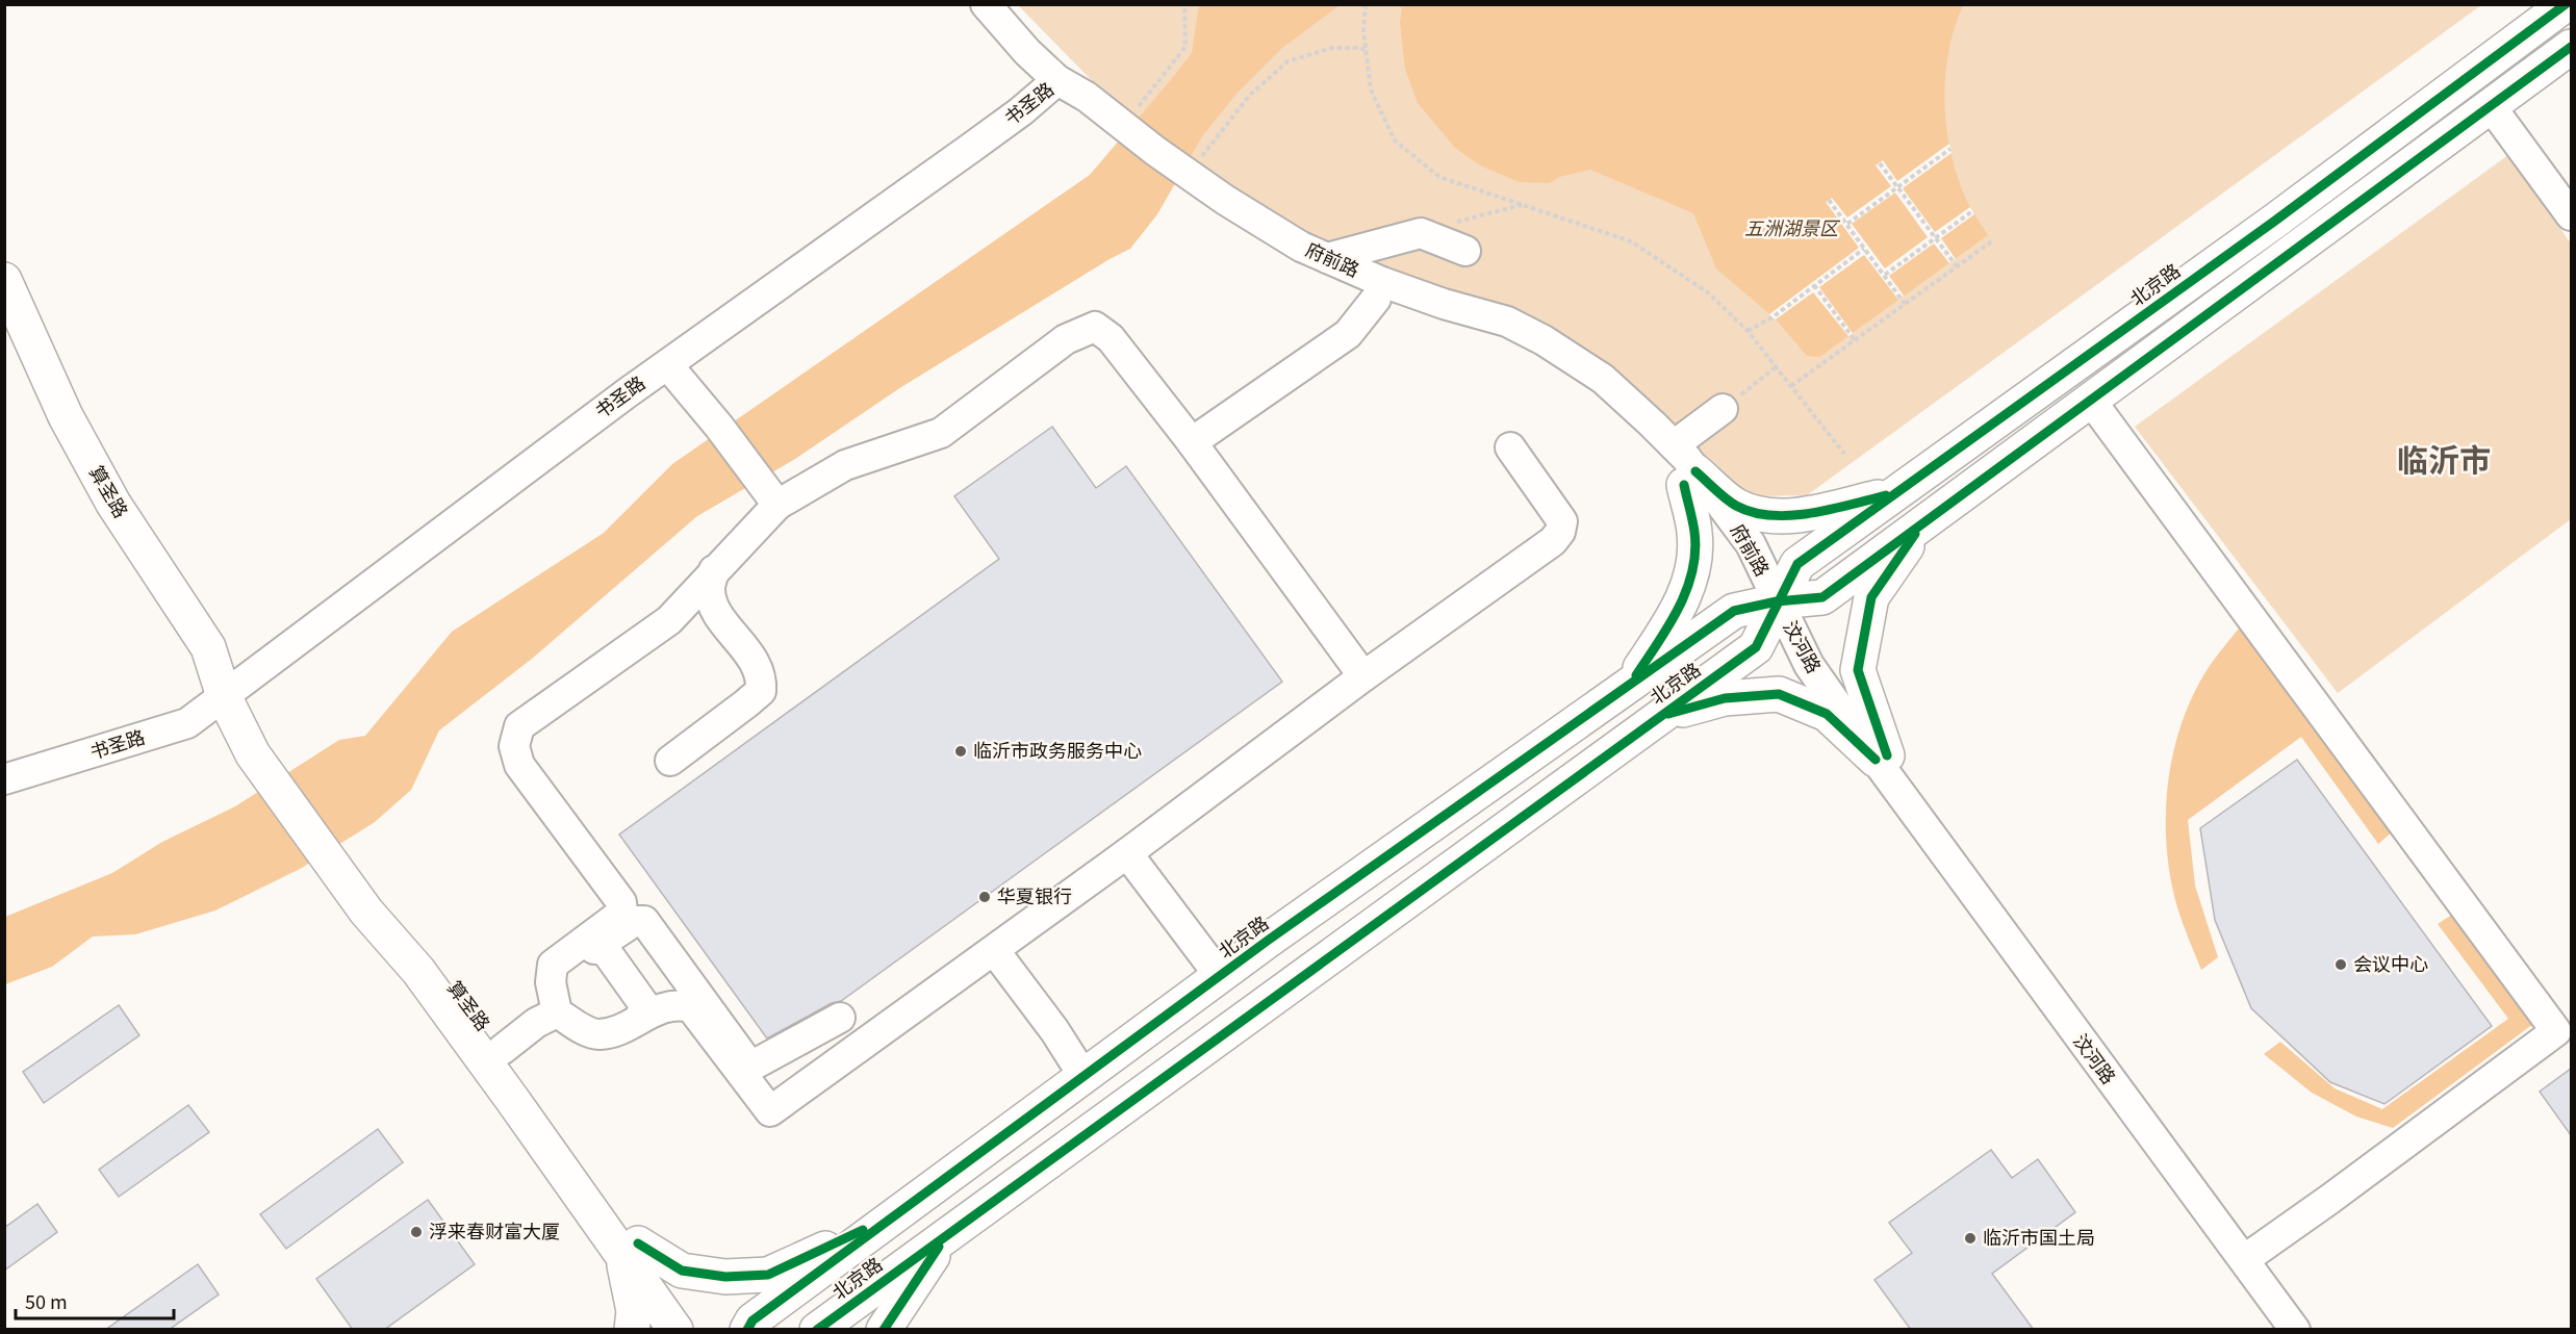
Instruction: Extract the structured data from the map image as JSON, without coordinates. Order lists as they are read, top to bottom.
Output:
{
  "streets": {
    "main road": ["北京路", "算圣路"],
    "street": ["书圣路", "府前路", "汶河路"]
  },
  "crossings": [
    ["书圣路", "府前路"],
    ["书圣路", "算圣路"],
    ["府前路", "北京路"],
    ["府前路", "汶河路"],
    ["北京路", "汶河路"]
  ],
  "districts": ["临沂市"],
  "parks": ["五洲湖景区"],
  "places": [
    "临沂市政务服务中心",
    "华夏银行",
    "会议中心",
    "浮来春财富大厦",
    "临沂市国土局"
  ],
  "scale_bar": "50 m"
}
